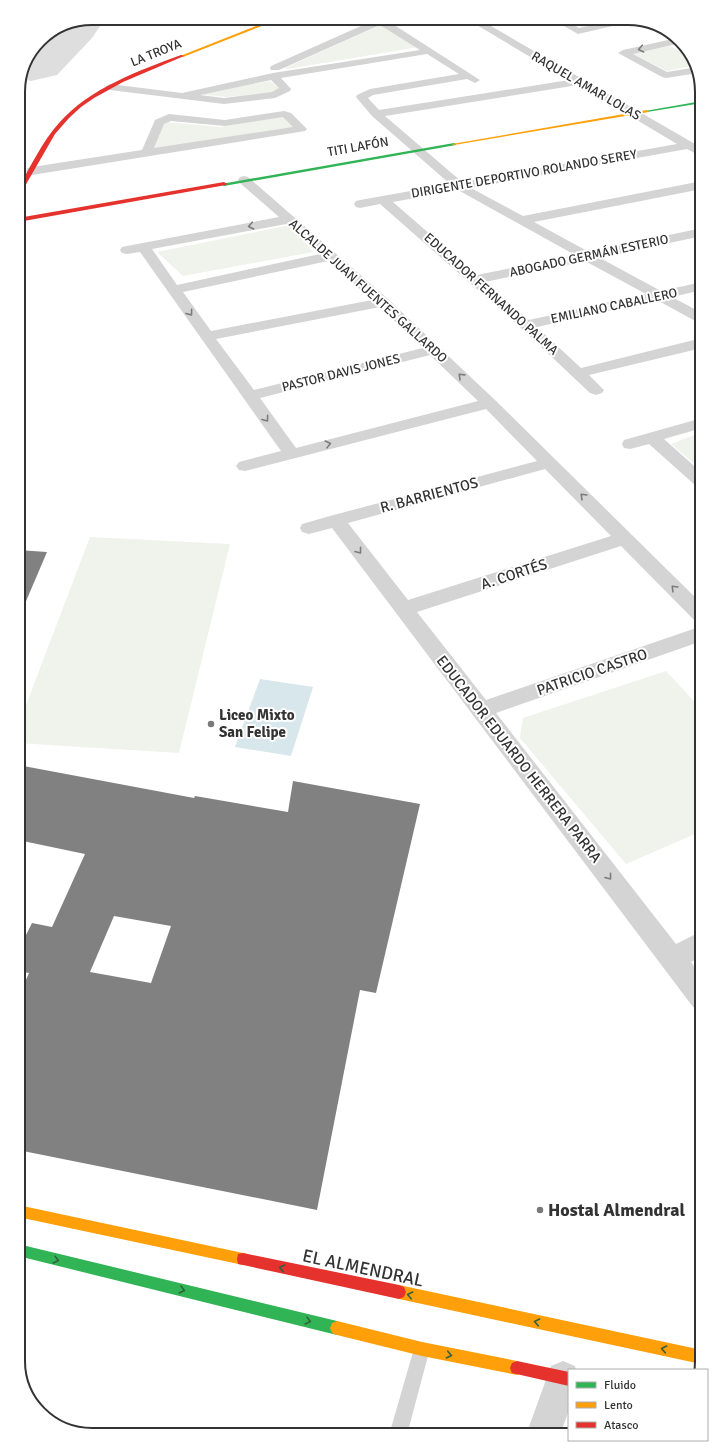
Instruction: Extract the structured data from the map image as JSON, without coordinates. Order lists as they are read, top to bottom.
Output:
{
  "streets": {
    "street": [
      "LA TROYA",
      "RAQUEL AMAR LOLAS",
      "TITI LAFÓN",
      "DIRIGENTE DEPORTIVO ROLANDO SEREY",
      "ABOGADO GERMÁN ESTERIO",
      "ALCALDE JUAN FUENTES GALLARDO",
      "EDUCADOR FERNANDO PALMA",
      "EMILIANO CABALLERO",
      "PASTOR DAVIS JONES",
      "R. BARRIENTOS",
      "A. CORTÉS",
      "PATRICIO CASTRO",
      "EDUCADOR EDUARDO HERRERA PARRA",
      "EL ALMENDRAL"
    ]
  },
  "crossings": [
    ["RAQUEL AMAR LOLAS", "TITI LAFÓN"],
    ["RAQUEL AMAR LOLAS", "DIRIGENTE DEPORTIVO ROLANDO SEREY"],
    ["TITI LAFÓN", "ALCALDE JUAN FUENTES GALLARDO"],
    ["DIRIGENTE DEPORTIVO ROLANDO SEREY", "EDUCADOR FERNANDO PALMA"],
    ["ABOGADO GERMÁN ESTERIO", "EDUCADOR FERNANDO PALMA"],
    ["ALCALDE JUAN FUENTES GALLARDO", "PASTOR DAVIS JONES"],
    ["ALCALDE JUAN FUENTES GALLARDO", "R. BARRIENTOS"],
    ["ALCALDE JUAN FUENTES GALLARDO", "A. CORTÉS"],
    ["EDUCADOR FERNANDO PALMA", "EMILIANO CABALLERO"],
    ["R. BARRIENTOS", "EDUCADOR EDUARDO HERRERA PARRA"],
    ["A. CORTÉS", "EDUCADOR EDUARDO HERRERA PARRA"],
    ["PATRICIO CASTRO", "EDUCADOR EDUARDO HERRERA PARRA"]
  ],
  "one_way": ["EDUCADOR EDUARDO HERRERA PARRA"],
  "places": ["Liceo Mixto San Felipe", "Hostal Almendral"],
  "legend": ["Fluido", "Lento", "Atasco"]
}
